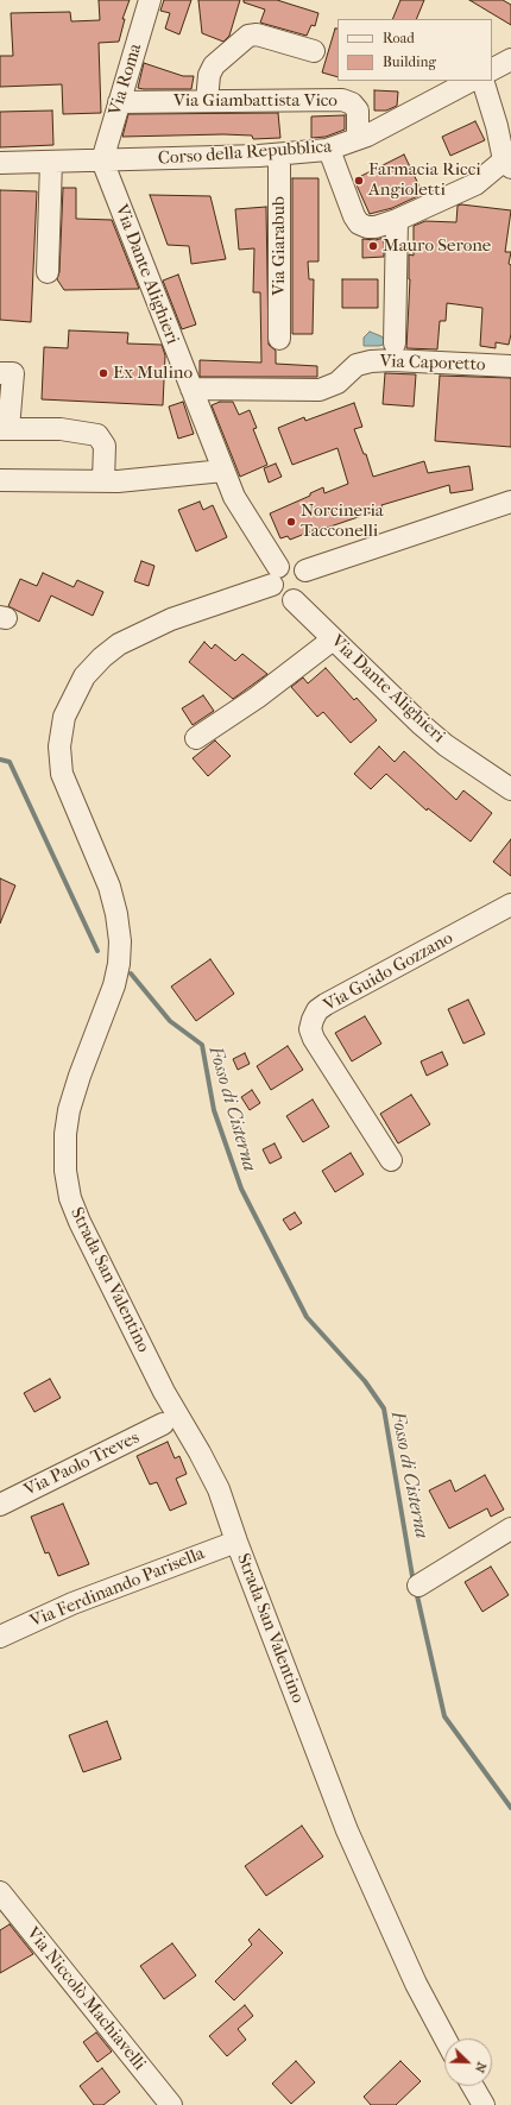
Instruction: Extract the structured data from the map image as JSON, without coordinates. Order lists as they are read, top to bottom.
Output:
{
  "streets": {
    "street": [
      "Via Roma",
      "Via Giambattista Vico",
      "Corso della Repubblica",
      "Via Giarabub",
      "Via Dante Alighieri",
      "Via Caporetto",
      "Via Guido Gozzano",
      "Strada San Valentino",
      "Via Paolo Treves",
      "Via Ferdinando Parisella",
      "Via Niccolò Machiavelli"
    ]
  },
  "crossings": [
    ["Via Roma", "Via Giambattista Vico"],
    ["Via Roma", "Corso della Repubblica"],
    ["Via Roma", "Via Dante Alighieri"],
    ["Via Giambattista Vico", "Corso della Repubblica"],
    ["Corso della Repubblica", "Via Giarabub"],
    ["Corso della Repubblica", "Via Dante Alighieri"],
    ["Via Dante Alighieri", "Via Caporetto"],
    ["Via Dante Alighieri", "Strada San Valentino"],
    ["Strada San Valentino", "Via Ferdinando Parisella"]
  ],
  "water": ["Fosso di Cisterna"],
  "places": [
    "Farmacia Ricci Angioletti",
    "Mauro Serone",
    "Ex Mulino",
    "Norcineria Tacconelli"
  ],
  "legend": ["Road", "Building"],
  "north": "bottom right"
}
